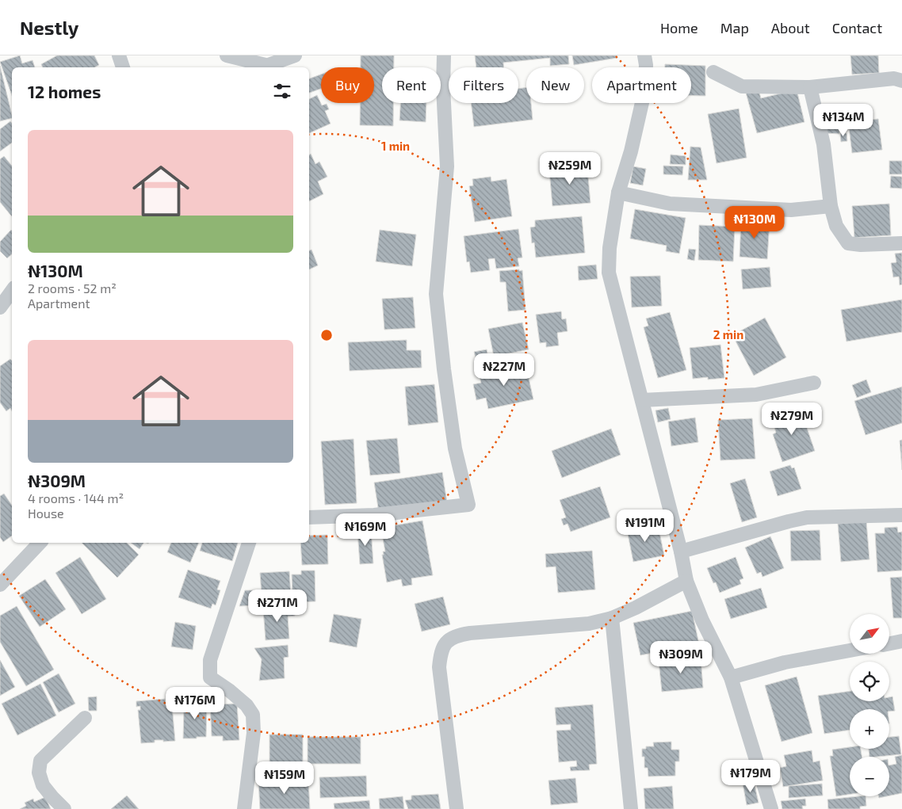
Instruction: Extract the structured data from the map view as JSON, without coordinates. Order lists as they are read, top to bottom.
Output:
{
  "north": "top right",
  "page": {
    "header": "Nestly",
    "nav": [
      "Home",
      "Map",
      "About",
      "Contact"
    ],
    "chip": [
      "Buy",
      "Rent",
      "Filters",
      "New",
      "Apartment"
    ],
    "heading": "12 homes",
    "price": [
      "₦134M",
      "₦259M",
      "₦130M",
      "₦227M",
      "₦279M",
      "₦191M",
      "₦169M",
      "₦271M",
      "₦309M",
      "₦176M",
      "₦179M",
      "₦159M"
    ],
    "list": [
      {
        "name": "₦130M",
        "note": "2 rooms · 52 m² · Apartment"
      },
      {
        "name": "₦309M",
        "note": "4 rooms · 144 m² · House"
      }
    ],
    "map_buttons": ["+", "−"]
  },
  "rings": ["1 min", "2 min"]
}
